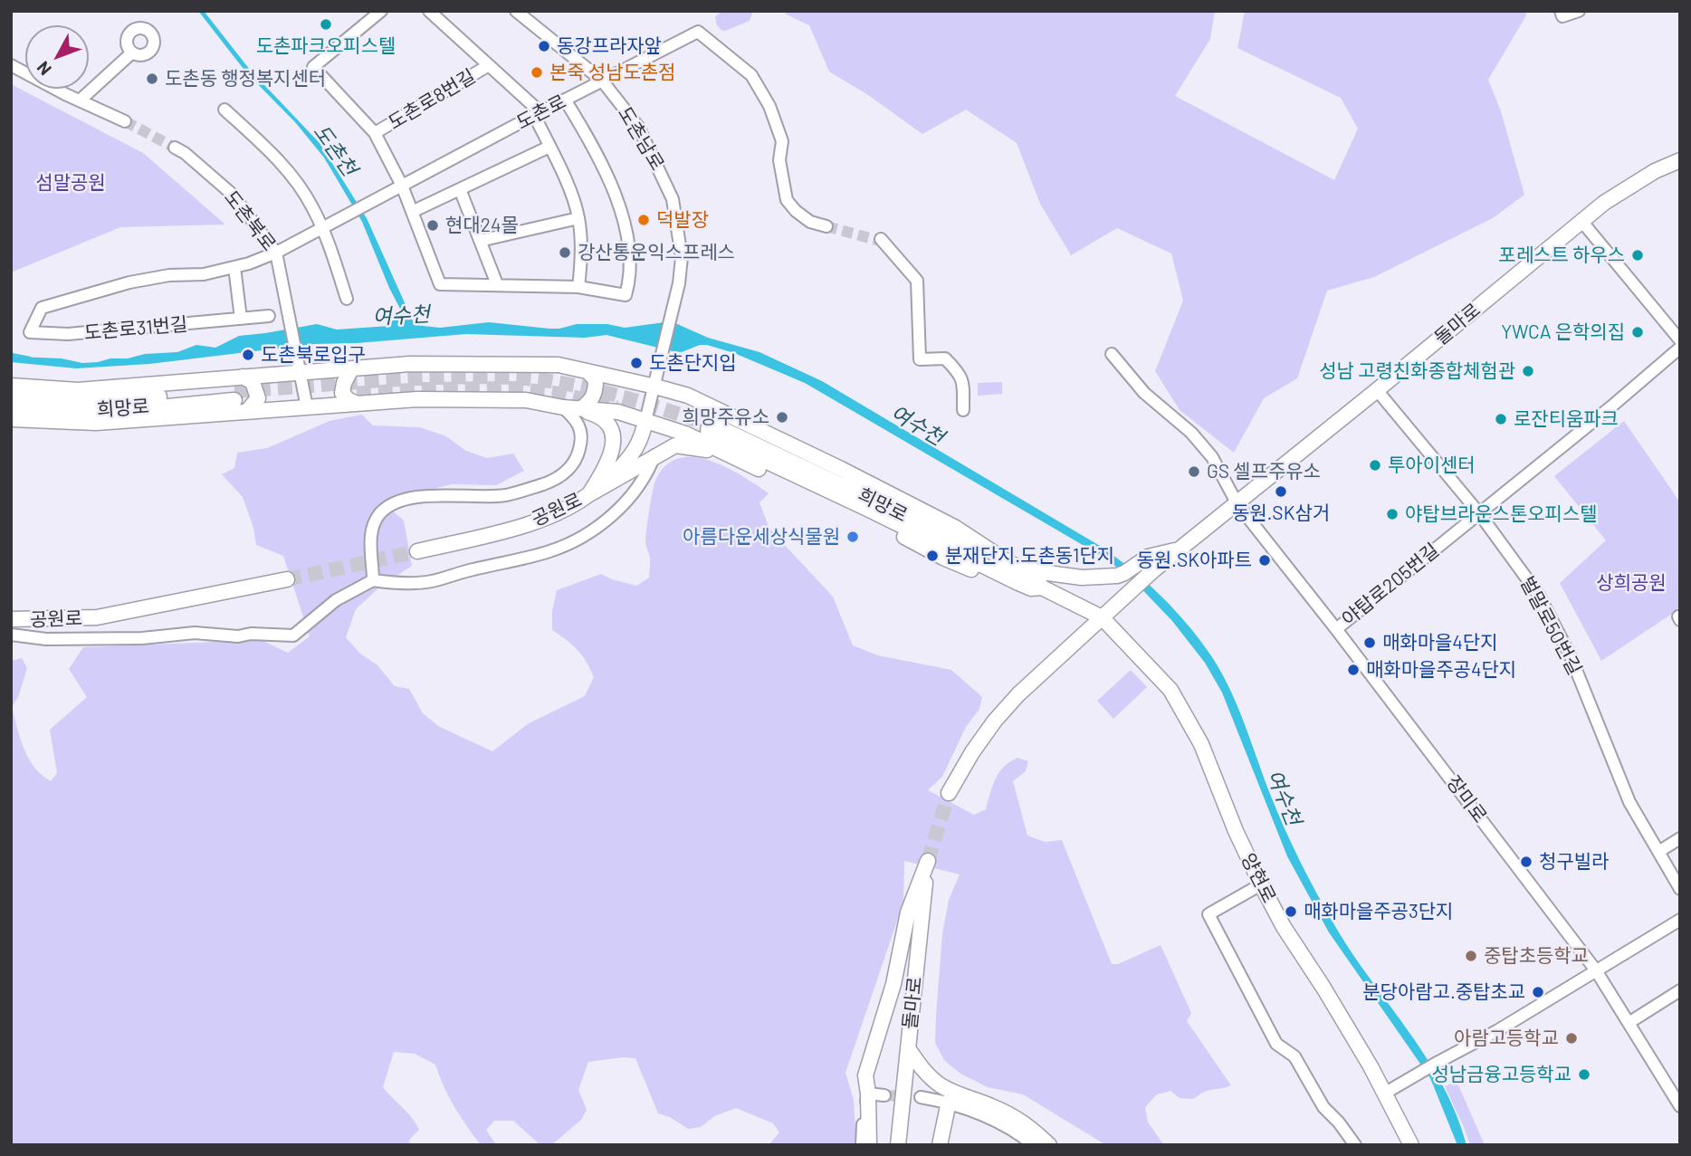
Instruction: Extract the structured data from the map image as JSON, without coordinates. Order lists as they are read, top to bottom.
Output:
{
  "streets": {
    "main road": [
      "돌마로",
      "희망로",
      "공원로",
      "양현로"
    ],
    "street": [
      "도촌로8번길",
      "도촌로",
      "도촌남로",
      "도촌북로",
      "도촌로31번길",
      "야탑로205번길",
      "벌말로50번길",
      "장미로"
    ]
  },
  "crossings": [
    ["도촌로8번길", "도촌로"],
    ["도촌로", "도촌남로"],
    ["돌마로", "희망로"],
    ["돌마로", "벌말로50번길"],
    ["돌마로", "장미로"],
    ["돌마로", "양현로"],
    ["희망로", "양현로"],
    ["야탑로205번길", "벌말로50번길"],
    ["야탑로205번길", "장미로"]
  ],
  "water": ["도촌천", "여수천"],
  "parks": ["섬말공원", "상희공원"],
  "places": [
    "도촌파크오피스텔",
    "동강프라자앞",
    "본죽 성남도촌점",
    "도촌동 행정복지센터",
    "덕발장",
    "현대24몰",
    "강산통운익스프레스",
    "포레스트 하우스",
    "YWCA 은학의집",
    "도촌북로입구",
    "도촌단지입",
    "성남 고령친화종합체험관",
    "희망주유소",
    "로잔티움파크",
    "투아이센터",
    "GS 셀프주유소",
    "동원.SK삼거",
    "야탑브라운스톤오피스텔",
    "아름다운세상식물원",
    "분재단지.도촌동1단지",
    "동원.SK아파트",
    "매화마을4단지",
    "매화마을주공4단지",
    "청구빌라",
    "매화마을주공3단지",
    "중탑초등학교",
    "분당아람고.중탑초교",
    "아람고등학교",
    "성남금융고등학교"
  ],
  "north": "bottom left"
}
